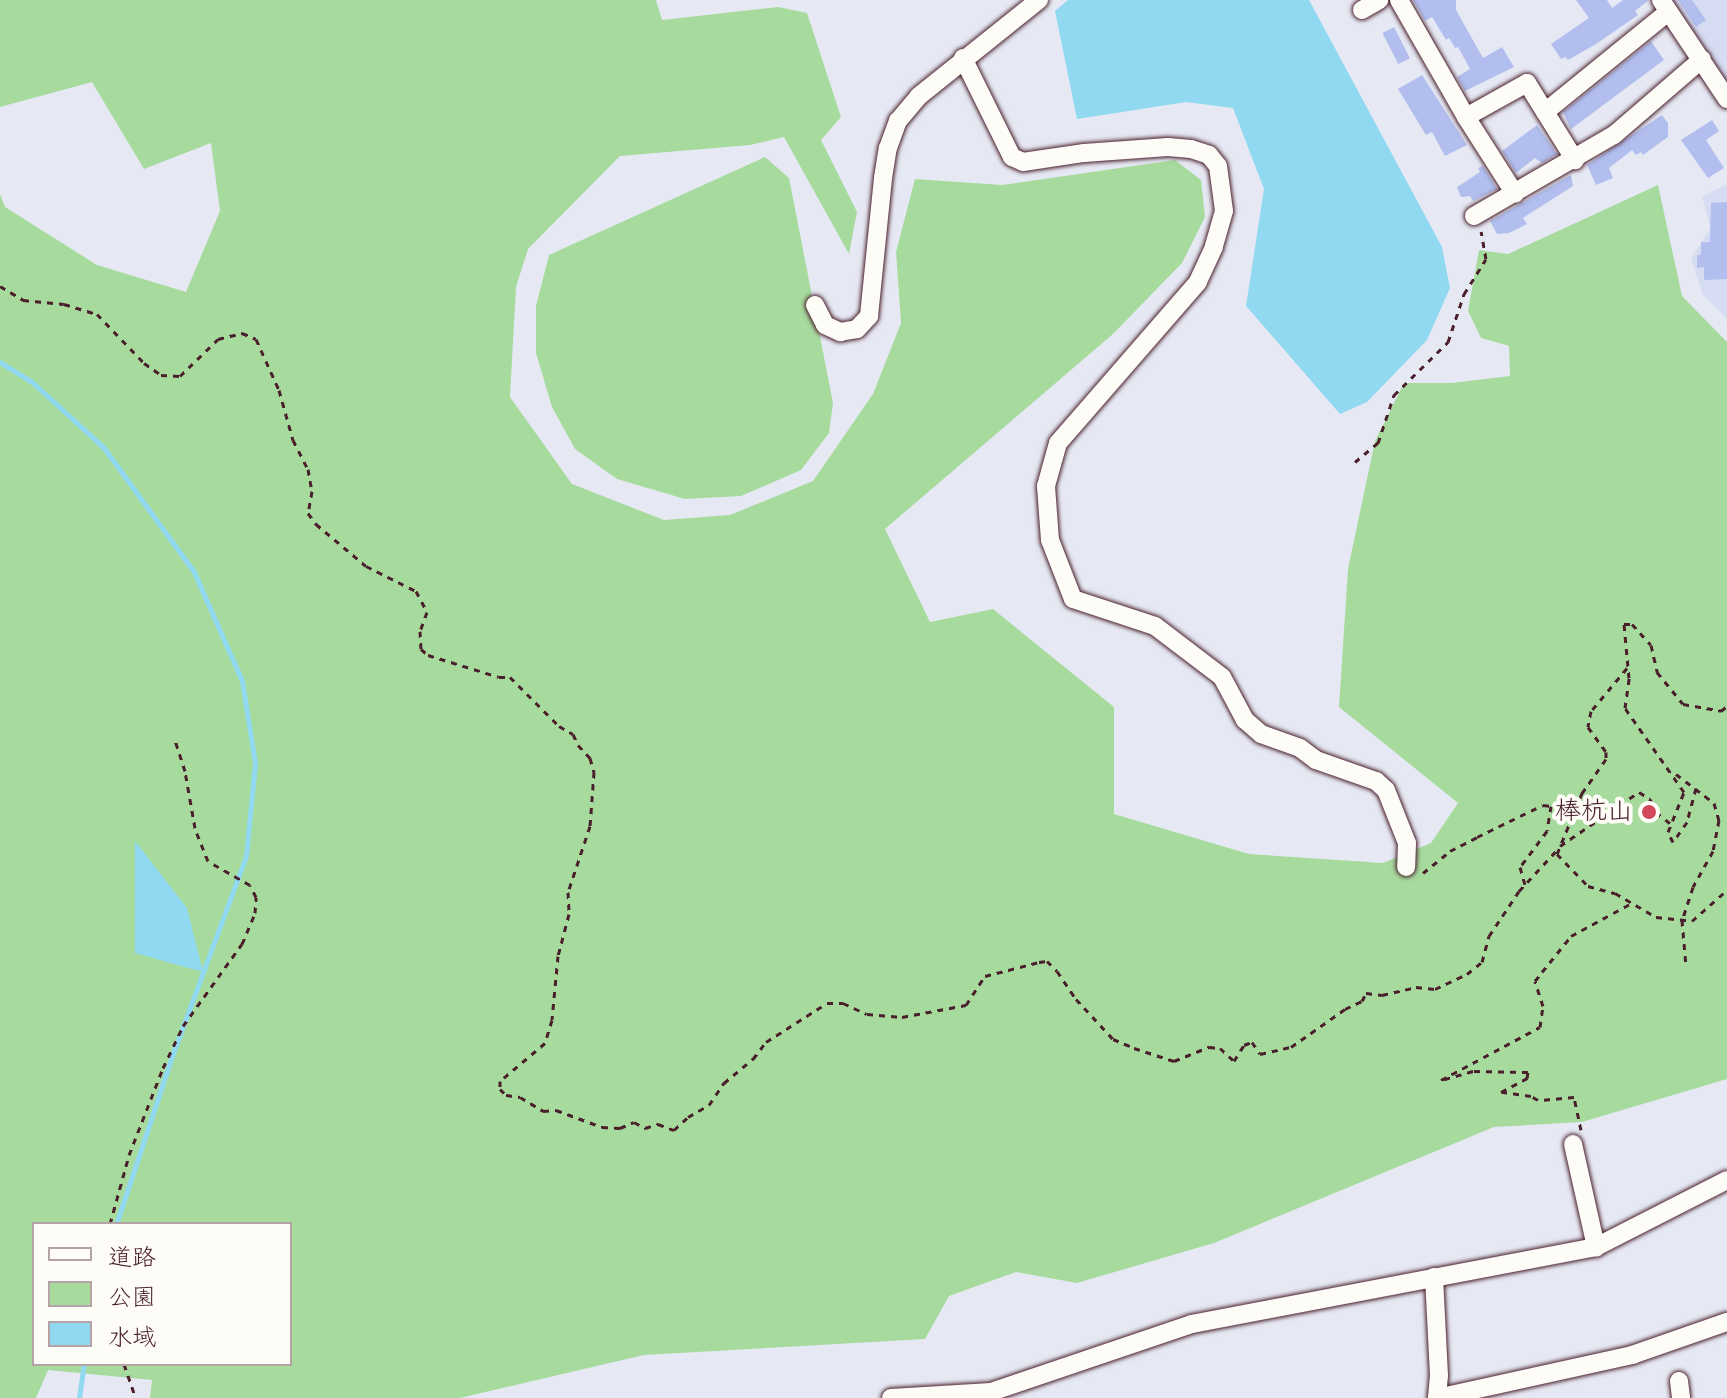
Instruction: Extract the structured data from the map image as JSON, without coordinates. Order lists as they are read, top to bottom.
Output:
{
  "places": ["棒杭山"],
  "legend": ["道路", "公園", "水域"]
}
